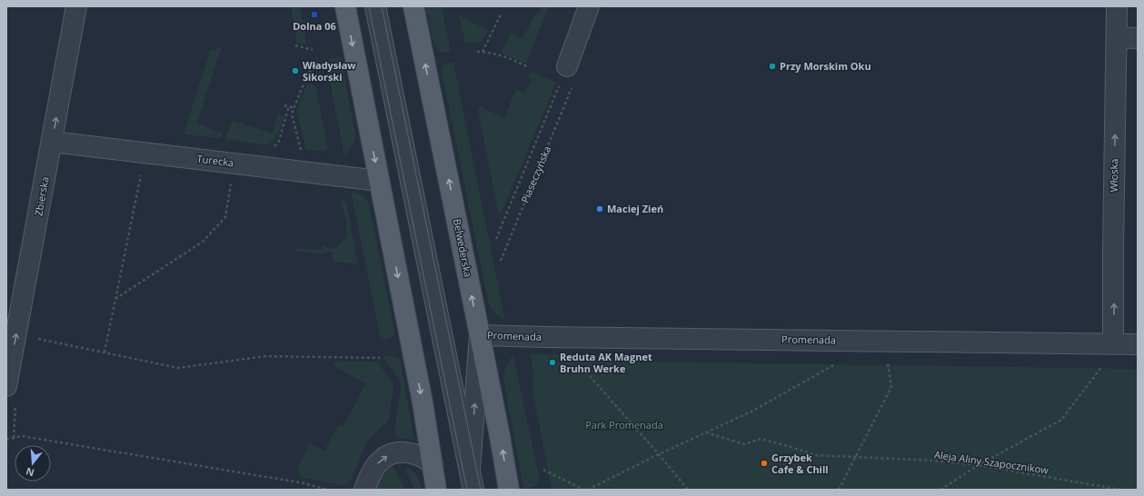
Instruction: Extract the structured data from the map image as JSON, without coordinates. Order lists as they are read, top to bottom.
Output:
{
  "streets": {
    "main road": ["Belwederska"],
    "street": [
      "Turecka",
      "Włoska",
      "Zbierska",
      "Promenada"
    ],
    "path": ["Piaseczyńska", "Aleja Aliny Szapocznikow"]
  },
  "crossings": [
    ["Turecka", "Zbierska"],
    ["Włoska", "Promenada"],
    ["Belwederska", "Promenada"]
  ],
  "one_way": ["Włoska", "Zbierska"],
  "parks": ["Park Promenada"],
  "places": {
    "transit": ["Dolna 06"],
    "other": [
      "Przy Morskim Oku",
      "Władysław Sikorski",
      "Maciej Zień",
      "Reduta AK Magnet Bruhn Werke",
      "Grzybek Cafe & Chill"
    ]
  },
  "north": "bottom"
}
